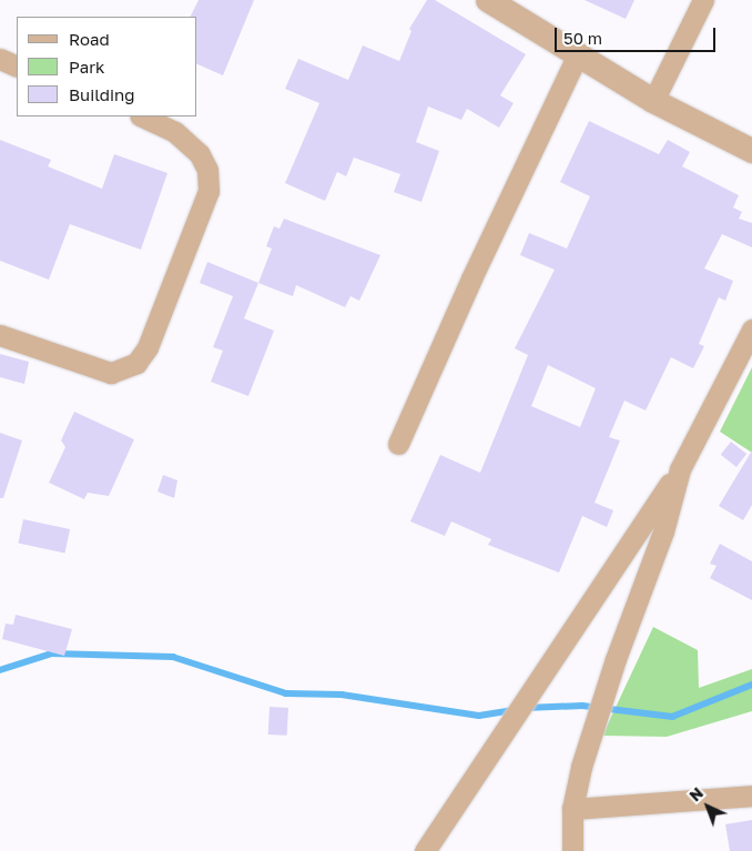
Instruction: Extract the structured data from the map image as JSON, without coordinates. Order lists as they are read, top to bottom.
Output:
{
  "legend": ["Road", "Park", "Building"],
  "scale_bar": "50 m",
  "north": "top left"
}
